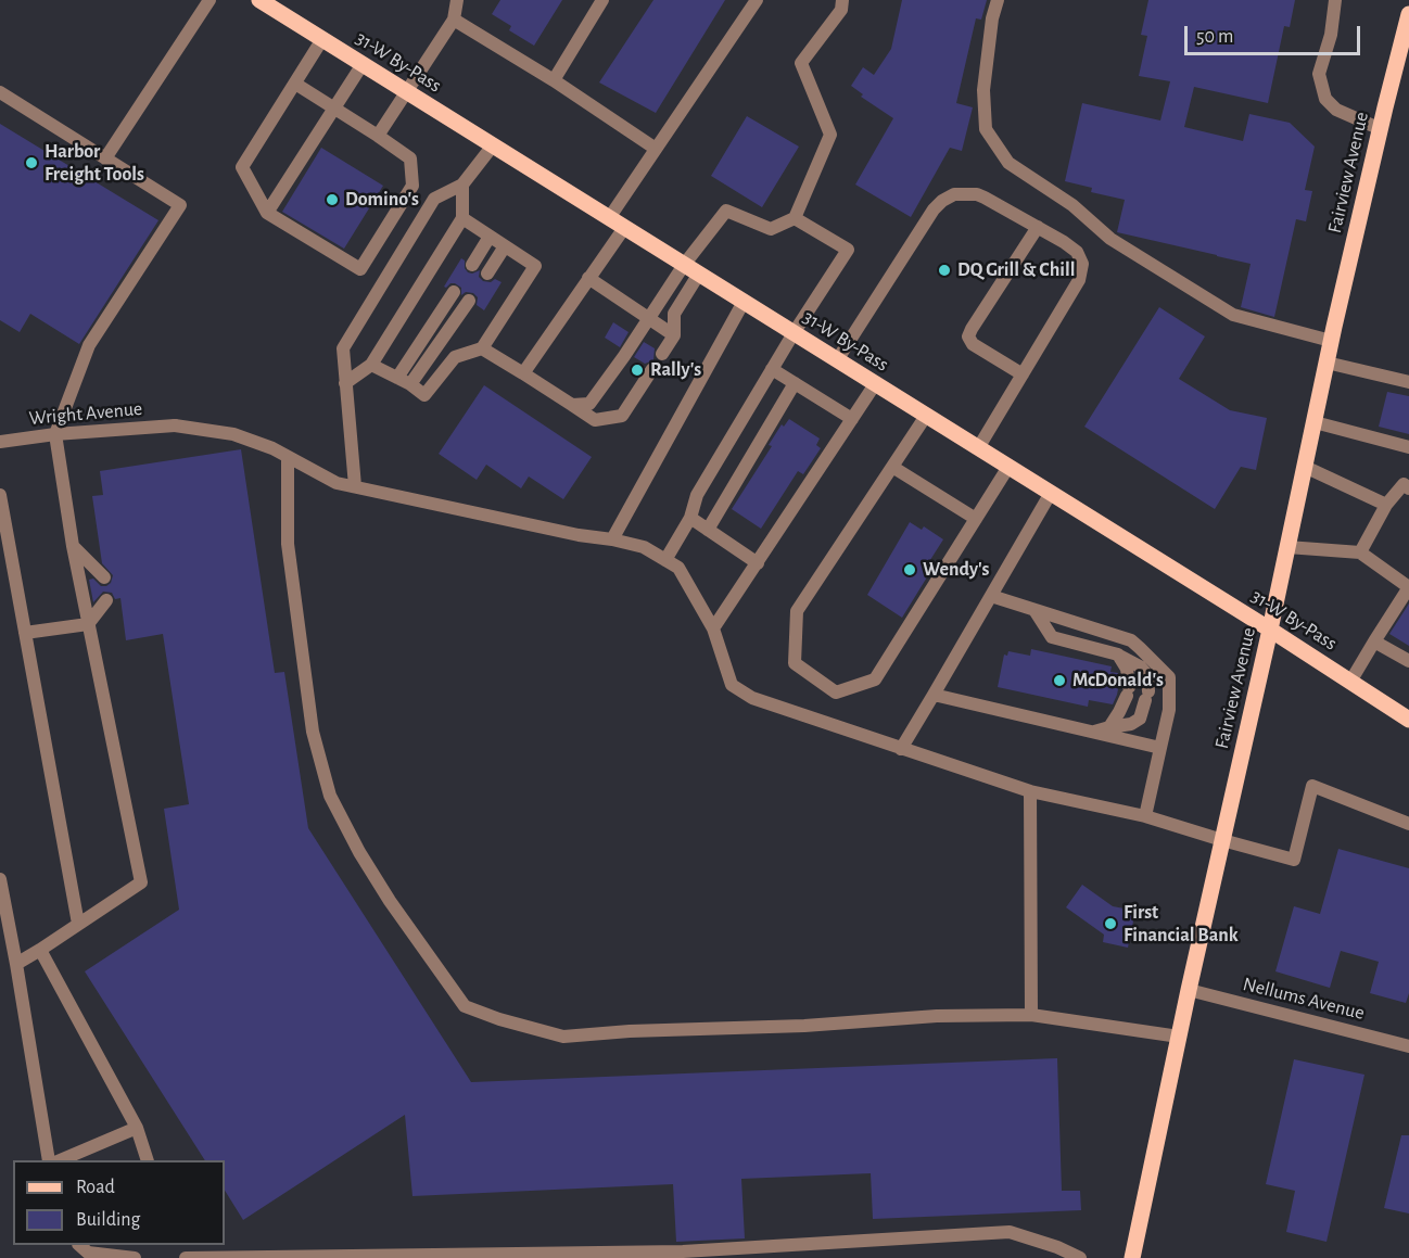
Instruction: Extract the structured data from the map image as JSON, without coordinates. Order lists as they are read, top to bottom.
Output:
{
  "streets": {
    "main road": ["31-W By-Pass", "Fairview Avenue"],
    "street": ["Wright Avenue", "Nellums Avenue"]
  },
  "crossings": [
    ["31-W By-Pass", "Fairview Avenue"],
    ["Fairview Avenue", "Wright Avenue"],
    ["Fairview Avenue", "Nellums Avenue"]
  ],
  "places": [
    "Harbor Freight Tools",
    "Domino's",
    "DQ Grill & Chill",
    "Rally's",
    "Wendy's",
    "McDonald's",
    "First Financial Bank"
  ],
  "legend": ["Road", "Building"],
  "scale_bar": "50 m"
}
